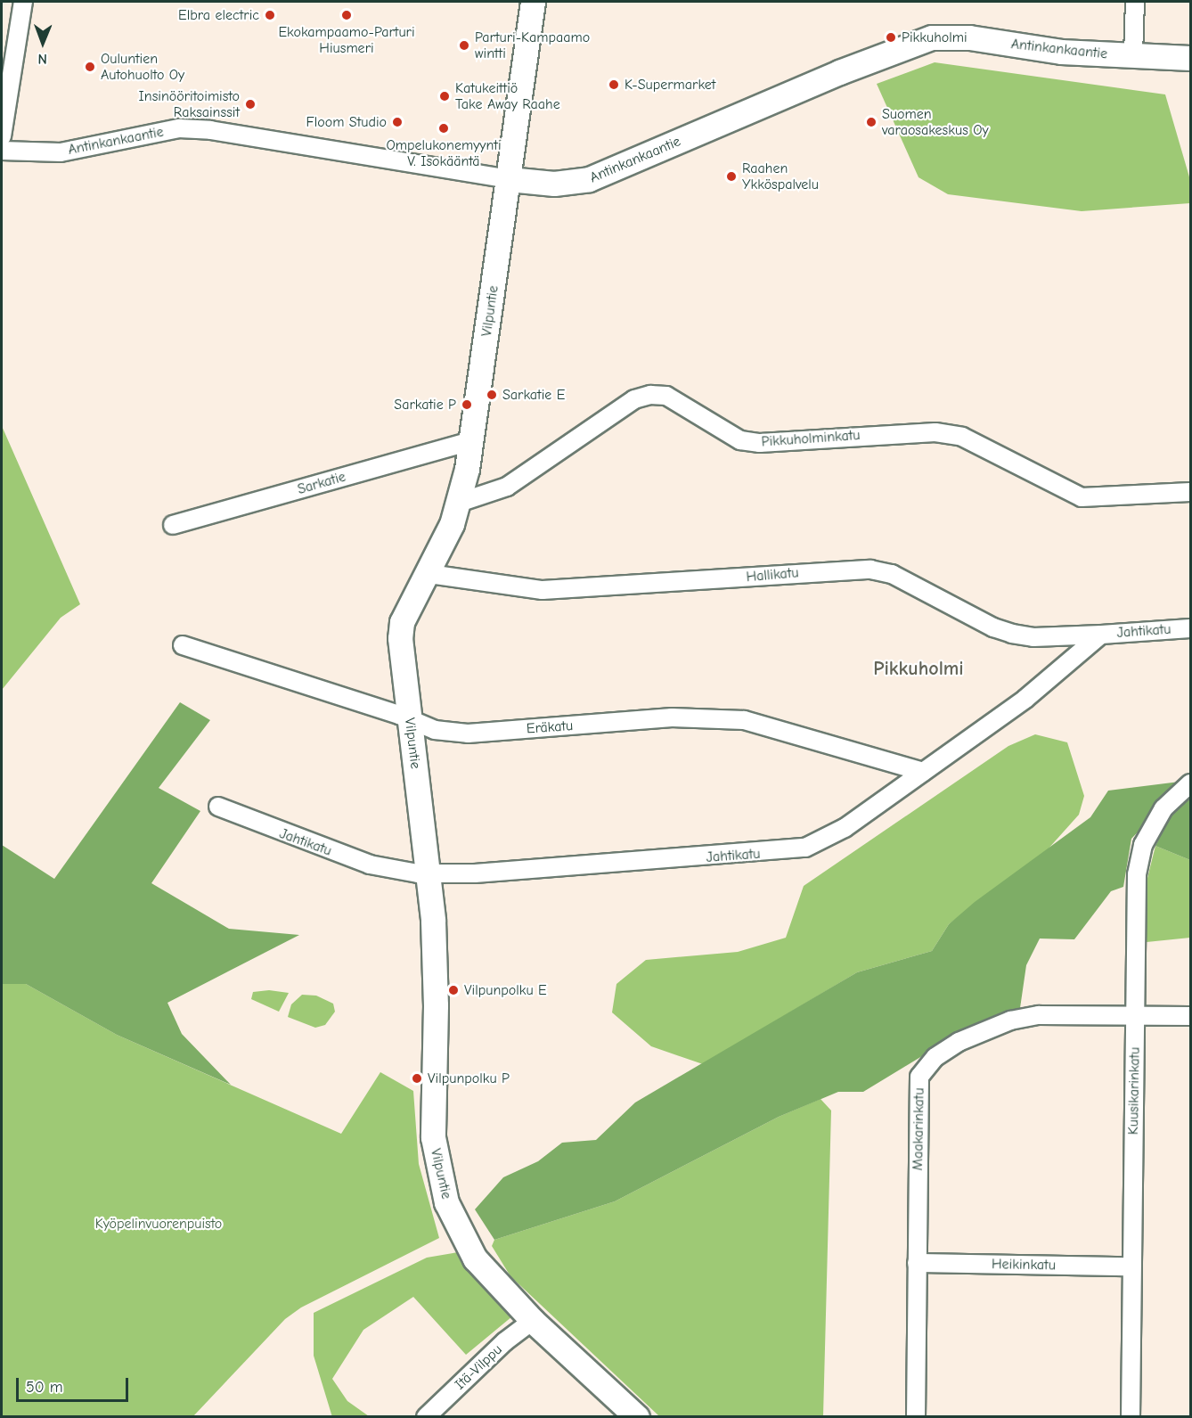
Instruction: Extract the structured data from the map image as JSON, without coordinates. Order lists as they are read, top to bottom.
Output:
{
  "streets": {
    "street": [
      "Antinkankaantie",
      "Vilpuntie",
      "Pikkuholminkatu",
      "Sarkatie",
      "Hallikatu",
      "Jahtikatu",
      "Eräkatu",
      "Kuusikarinkatu",
      "Maakarinkatu",
      "Heikinkatu",
      "Itä-Vilppu"
    ]
  },
  "crossings": [
    ["Antinkankaantie", "Vilpuntie"],
    ["Vilpuntie", "Pikkuholminkatu"],
    ["Vilpuntie", "Sarkatie"],
    ["Vilpuntie", "Hallikatu"],
    ["Vilpuntie", "Jahtikatu"],
    ["Vilpuntie", "Eräkatu"],
    ["Vilpuntie", "Itä-Vilppu"],
    ["Hallikatu", "Jahtikatu"],
    ["Jahtikatu", "Eräkatu"],
    ["Kuusikarinkatu", "Maakarinkatu"],
    ["Kuusikarinkatu", "Heikinkatu"],
    ["Maakarinkatu", "Heikinkatu"]
  ],
  "districts": ["Pikkuholmi"],
  "parks": ["Kyöpelinvuorenpuisto"],
  "places": [
    "Elbra electric",
    "Ekokampaamo-Parturi Hiusmeri",
    "Pikkuholmi",
    "Parturi-Kampaamo wintti",
    "Ouluntien Autohuolto Oy",
    "K-Supermarket",
    "Katukeittiö Take Away Raahe",
    "Insinööritoimisto Raksainssit",
    "Floom Studio",
    "Suomen varaosakeskus Oy",
    "Ompelukonemyynti V. Isokääntä",
    "Raahen Ykköspalvelu",
    "Sarkatie E",
    "Sarkatie P",
    "Vilpunpolku E",
    "Vilpunpolku P"
  ],
  "scale_bar": "50 m",
  "north": "bottom"
}
